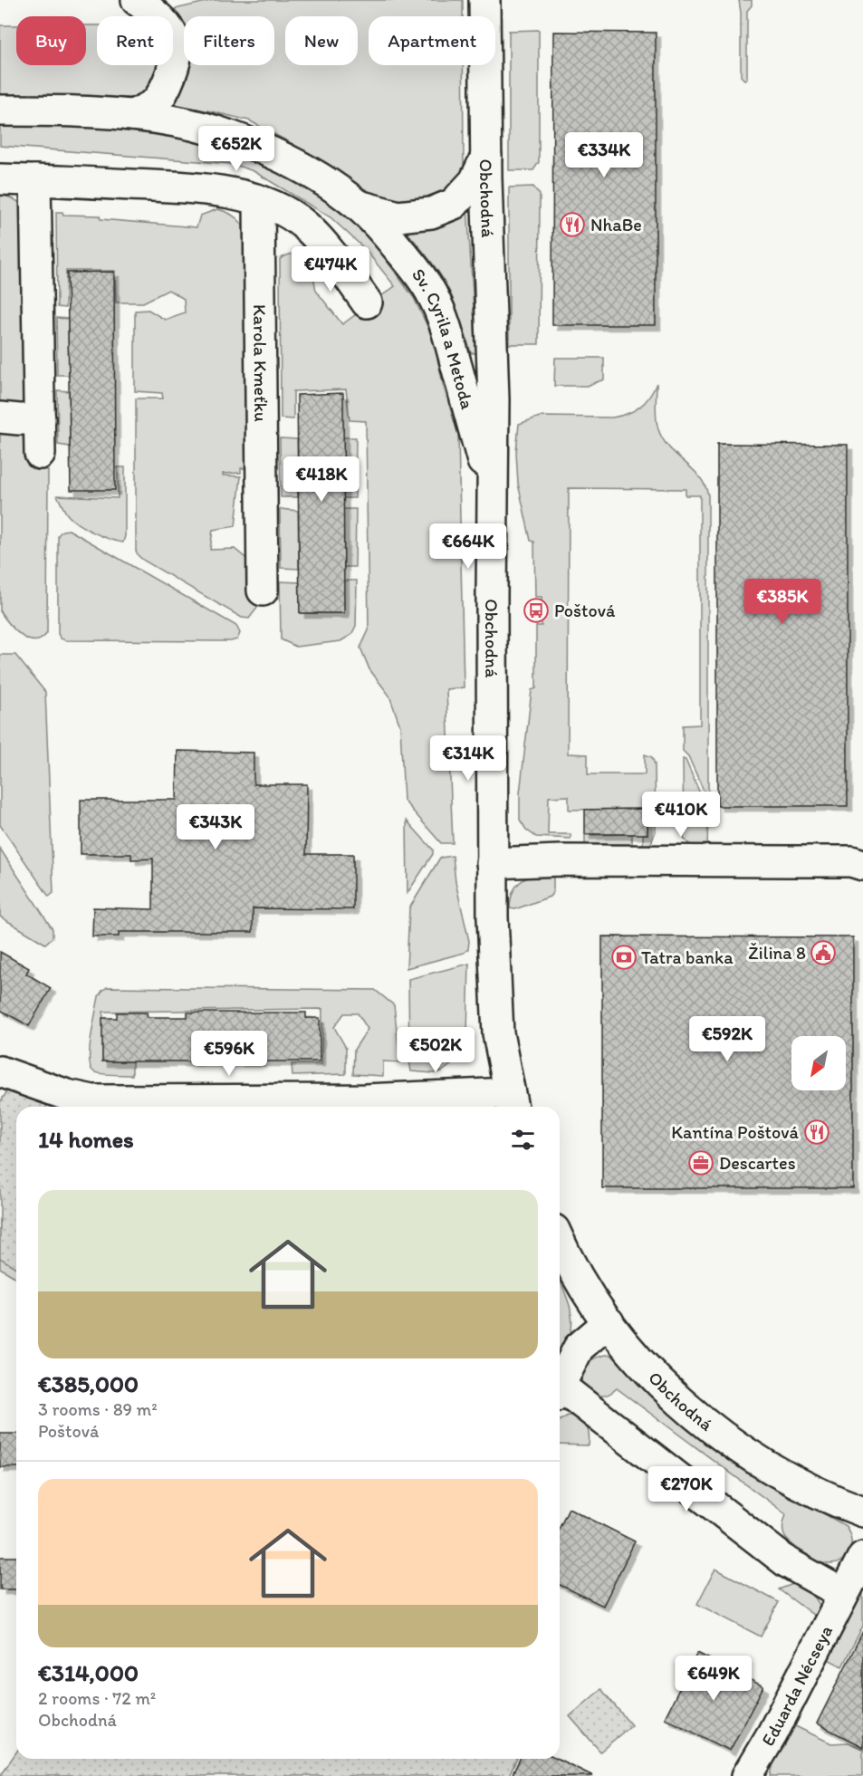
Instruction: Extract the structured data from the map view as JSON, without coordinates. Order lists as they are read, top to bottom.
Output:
{
  "streets": {
    "street": [
      "Obchodná",
      "Sv. Cyrila a Metoda",
      "Karola Kmeťku",
      "Eduarda Nécseya"
    ]
  },
  "crossings": [
    ["Obchodná", "Sv. Cyrila a Metoda"]
  ],
  "places": {
    "restaurant": ["NhaBe", "Kantína Poštová"],
    "bus stop": ["Poštová"],
    "public building": ["Žilina 8"],
    "bank": ["Tatra banka"],
    "office": ["Descartes"]
  },
  "north": "bottom left",
  "page": {
    "chip": [
      "Buy",
      "Rent",
      "Filters",
      "New",
      "Apartment"
    ],
    "price": [
      "€652K",
      "€334K",
      "€474K",
      "€418K",
      "€664K",
      "€385K",
      "€314K",
      "€410K",
      "€343K",
      "€592K",
      "€502K",
      "€596K",
      "€270K",
      "€649K"
    ],
    "heading": "14 homes",
    "list": [
      {
        "name": "€385,000",
        "note": "3 rooms · 89 m² · Poštová"
      },
      {
        "name": "€314,000",
        "note": "2 rooms · 72 m² · Obchodná"
      }
    ]
  }
}
